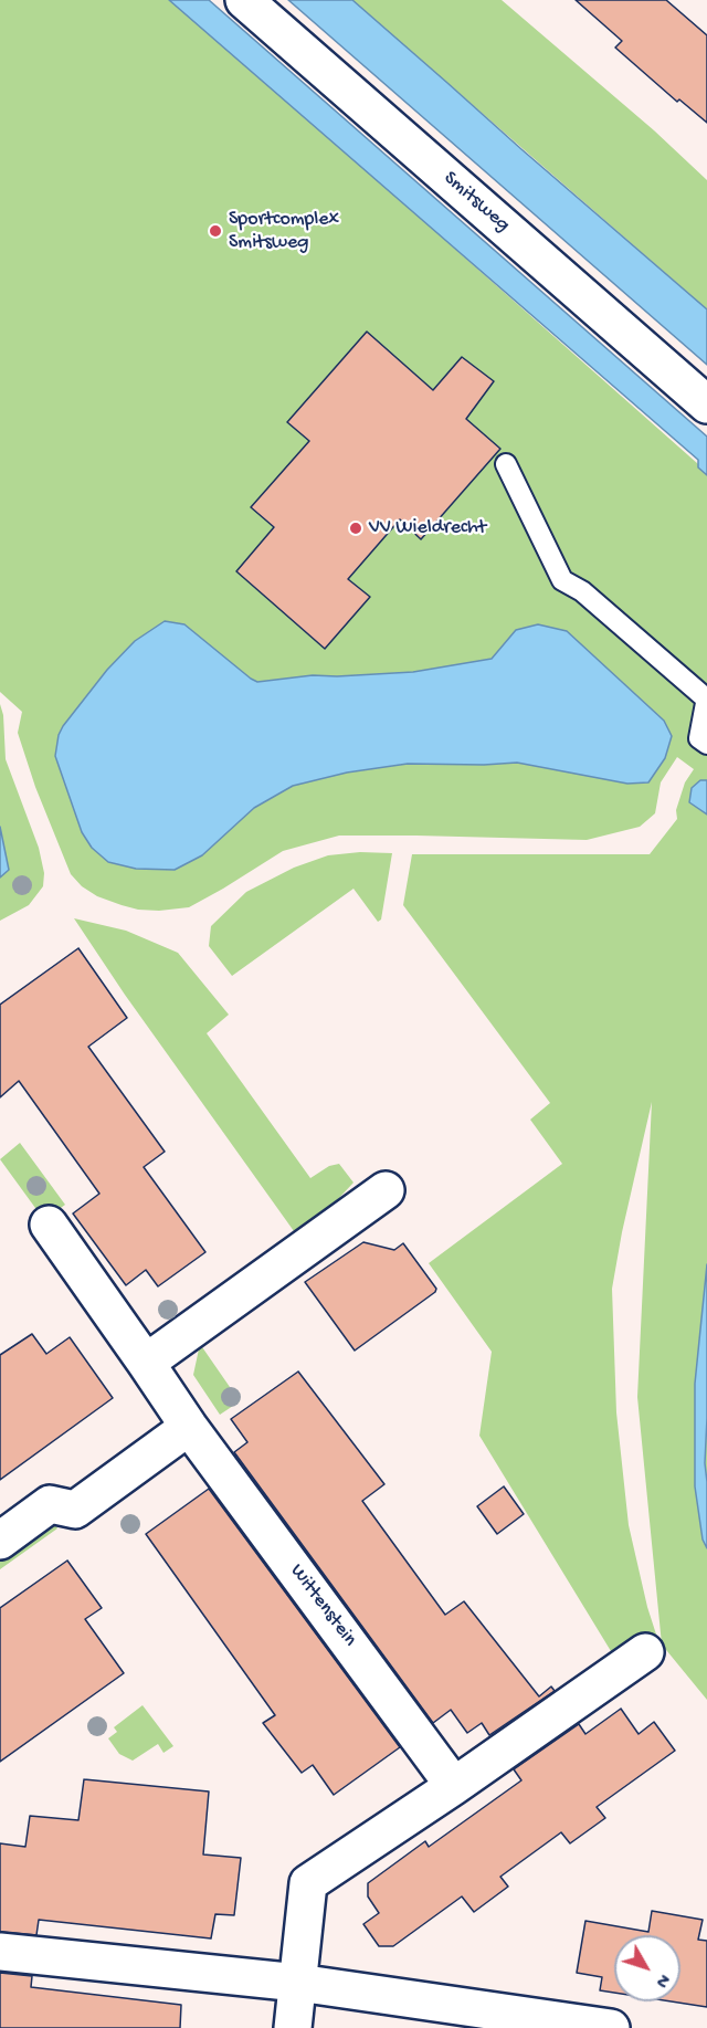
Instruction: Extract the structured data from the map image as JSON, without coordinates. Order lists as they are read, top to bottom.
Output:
{
  "streets": {
    "street": ["Smitsweg", "Wittenstein"]
  },
  "places": ["Sportcomplex Smitsweg", "VV Wieldrecht"],
  "north": "bottom right"
}
